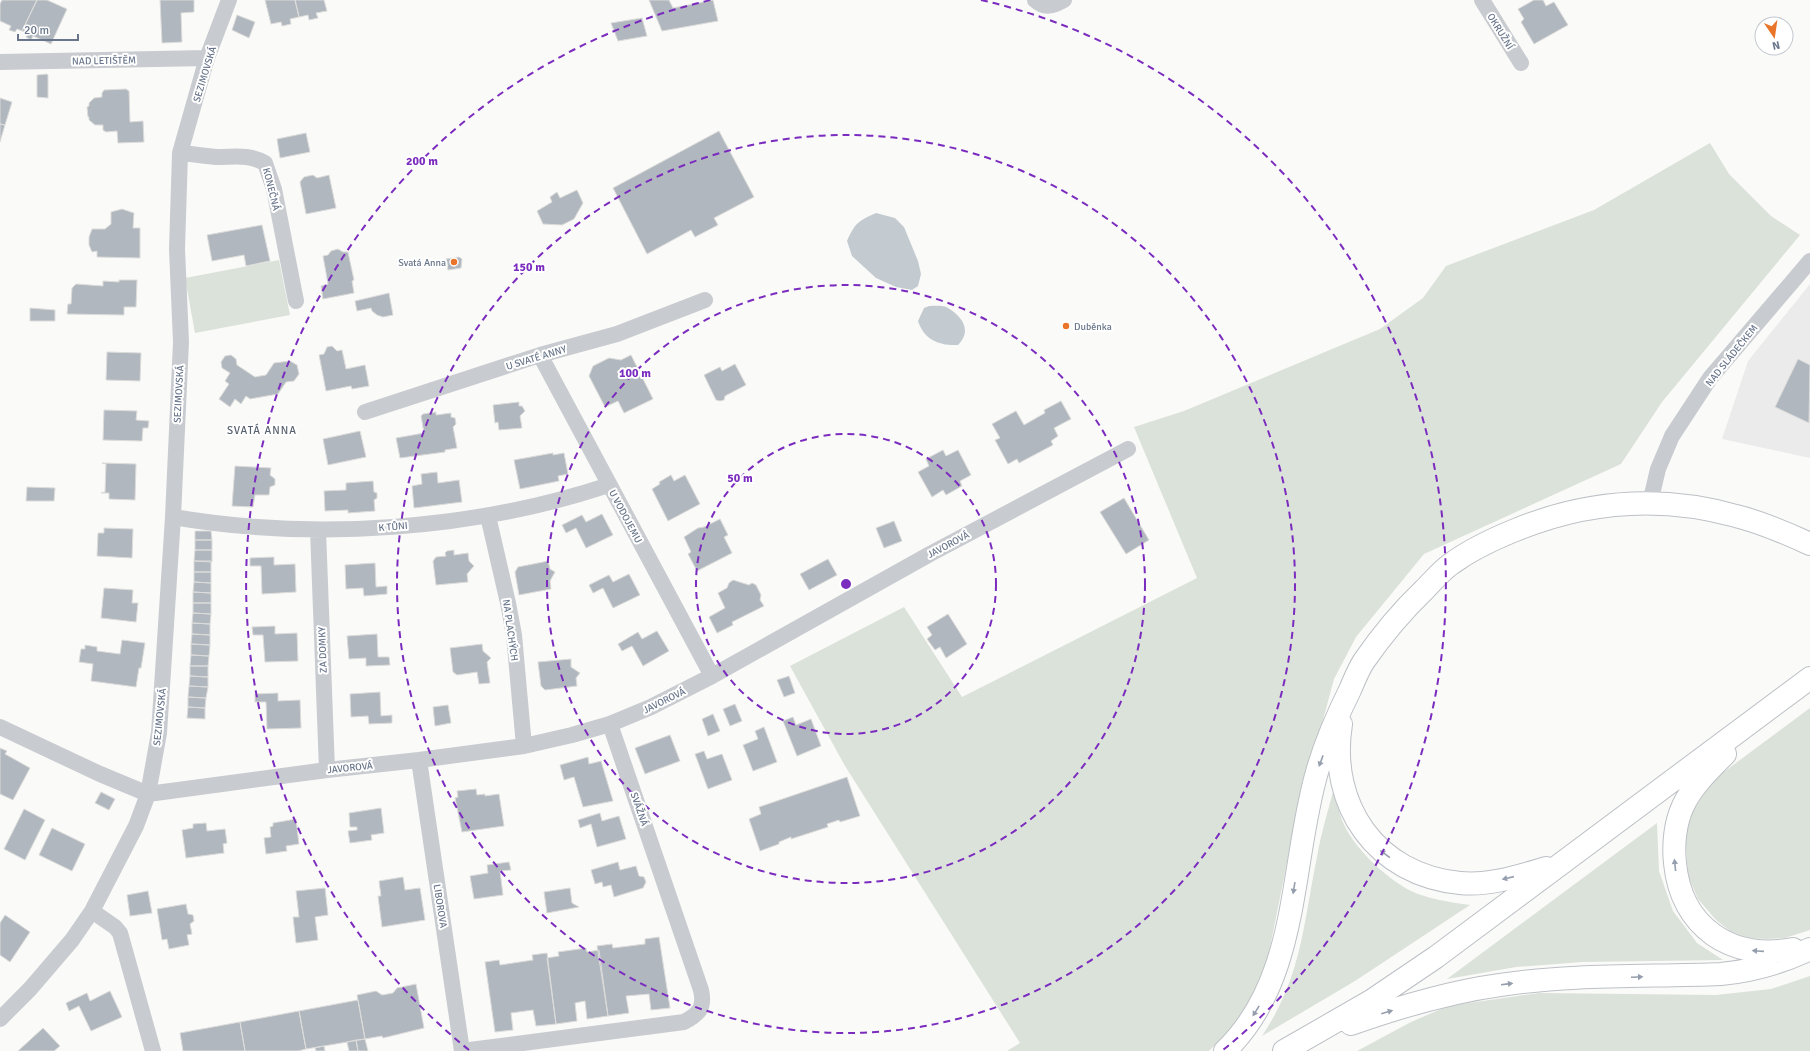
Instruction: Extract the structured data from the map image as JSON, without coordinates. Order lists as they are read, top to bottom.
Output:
{
  "streets": {
    "street": [
      "OKRUŽNÍ",
      "NAD LETIŠTĚM",
      "SEZIMOVSKÁ",
      "KONEČNÁ",
      "NAD SLÁDEČKEM",
      "U SVATÉ ANNY",
      "U VODOJEMU",
      "K TŮNI",
      "JAVOROVÁ",
      "NA PLACHÝCH",
      "ZA DOMKY",
      "SVÁŽNÁ",
      "LIBOROVA"
    ]
  },
  "crossings": [
    ["NAD LETIŠTĚM", "SEZIMOVSKÁ"],
    ["SEZIMOVSKÁ", "KONEČNÁ"],
    ["SEZIMOVSKÁ", "K TŮNI"],
    ["SEZIMOVSKÁ", "JAVOROVÁ"],
    ["U SVATÉ ANNY", "U VODOJEMU"],
    ["U VODOJEMU", "K TŮNI"],
    ["U VODOJEMU", "JAVOROVÁ"],
    ["K TŮNI", "NA PLACHÝCH"],
    ["K TŮNI", "ZA DOMKY"],
    ["JAVOROVÁ", "NA PLACHÝCH"],
    ["JAVOROVÁ", "ZA DOMKY"],
    ["JAVOROVÁ", "SVÁŽNÁ"],
    ["JAVOROVÁ", "LIBOROVA"],
    ["SVÁŽNÁ", "LIBOROVA"]
  ],
  "districts": ["SVATÁ ANNA"],
  "places": ["Svatá Anna", "Duběnka"],
  "scale_bar": "20 m",
  "north": "bottom",
  "rings": [
    "200 m",
    "150 m",
    "100 m",
    "50 m"
  ]
}
